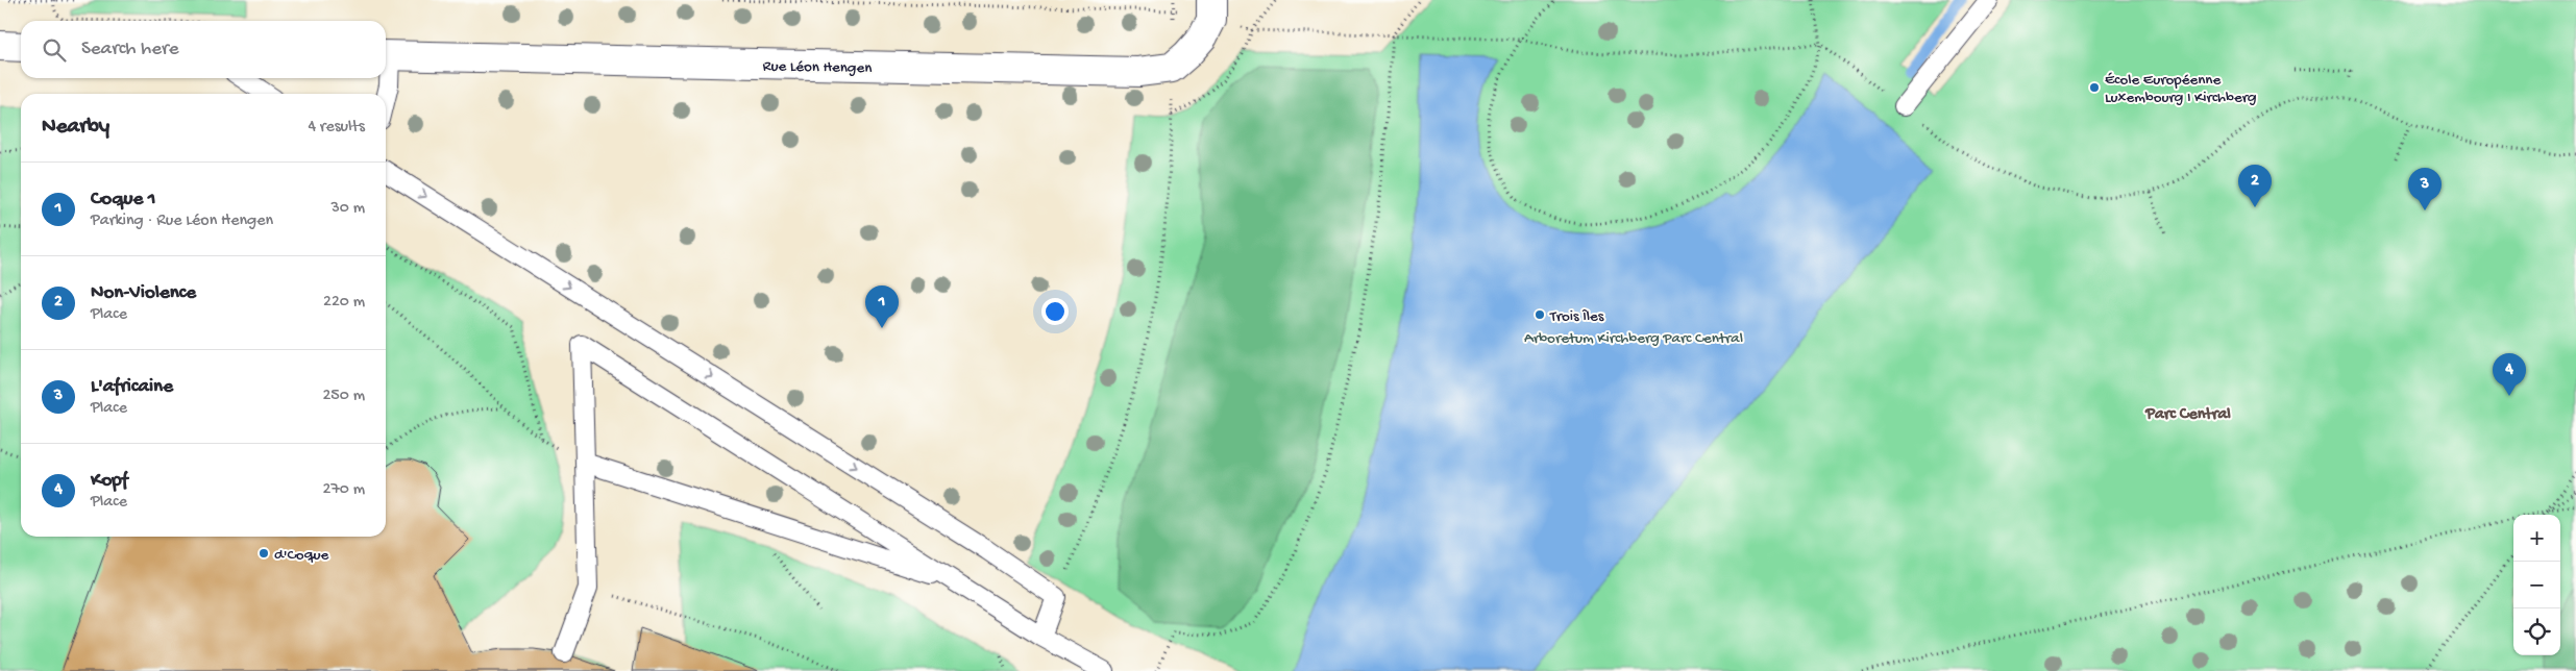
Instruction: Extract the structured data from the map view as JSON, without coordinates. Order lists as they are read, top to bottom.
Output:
{
  "streets": {
    "street": ["Rue Léon Hengen"]
  },
  "districts": ["Parc Central"],
  "parks": ["Arboretum Kirchberg Parc Central"],
  "places": ["École Européenne Luxembourg I Kirchberg", "Trois Îles", "d'Coque"],
  "page": {
    "search": "Search here",
    "heading": ["Nearby", "4 results"],
    "list": [
      {
        "mark": "1",
        "name": "Coque 1",
        "note": "Parking · Rue Léon Hengen",
        "value": "30 m"
      },
      {
        "mark": "2",
        "name": "Non-Violence",
        "note": "Place",
        "value": "220 m"
      },
      {
        "mark": "3",
        "name": "L'africaine",
        "note": "Place",
        "value": "250 m"
      },
      {
        "mark": "4",
        "name": "Kopf",
        "note": "Place",
        "value": "270 m"
      }
    ],
    "pins": [
      "2",
      "3",
      "1",
      "4"
    ],
    "map_buttons": ["+", "−"]
  }
}
